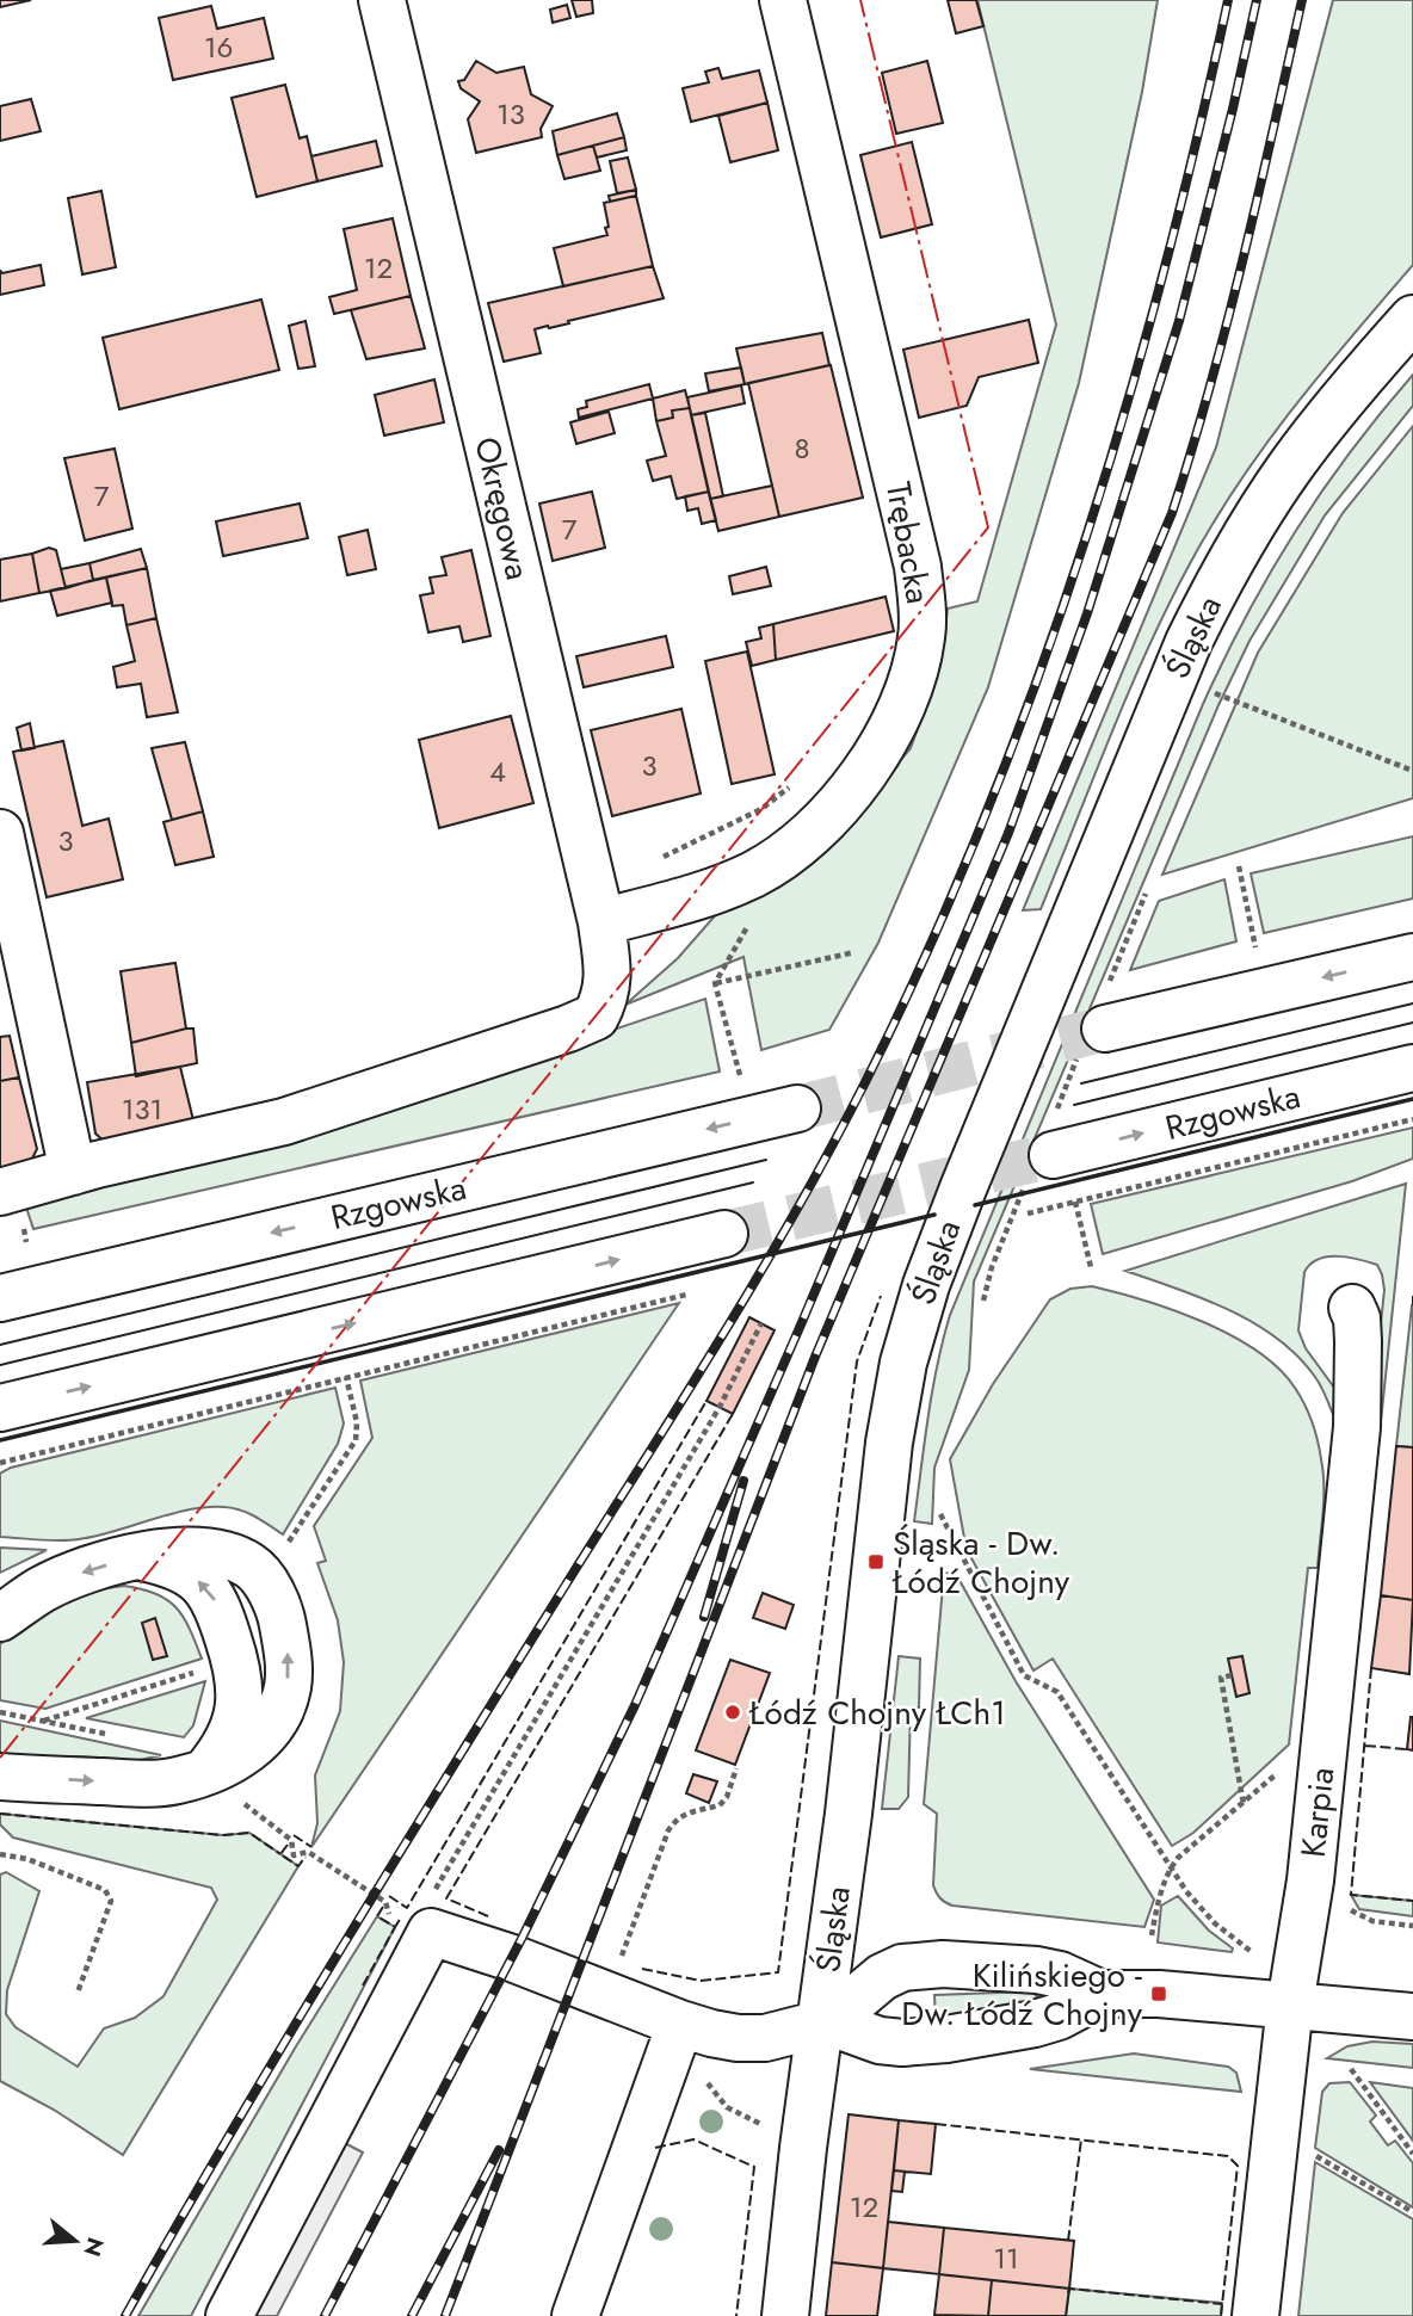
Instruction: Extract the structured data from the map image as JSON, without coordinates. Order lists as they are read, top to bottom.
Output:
{
  "streets": {
    "street": [
      "Okręgowa",
      "Trębacka",
      "Śląska",
      "Rzgowska",
      "Karpia"
    ]
  },
  "crossings": [
    ["Okręgowa", "Trębacka"]
  ],
  "places": {
    "transit": ["Śląska - Dw. Łódź Chojny", "Kilińskiego - Dw. Łódź Chojny"],
    "other": ["Łódź Chojny ŁCh1"]
  },
  "house_numbers": [
    "16",
    "13",
    "12",
    "8",
    "7",
    "7",
    "3",
    "4",
    "3",
    "131",
    "12",
    "11"
  ],
  "north": "right"
}
